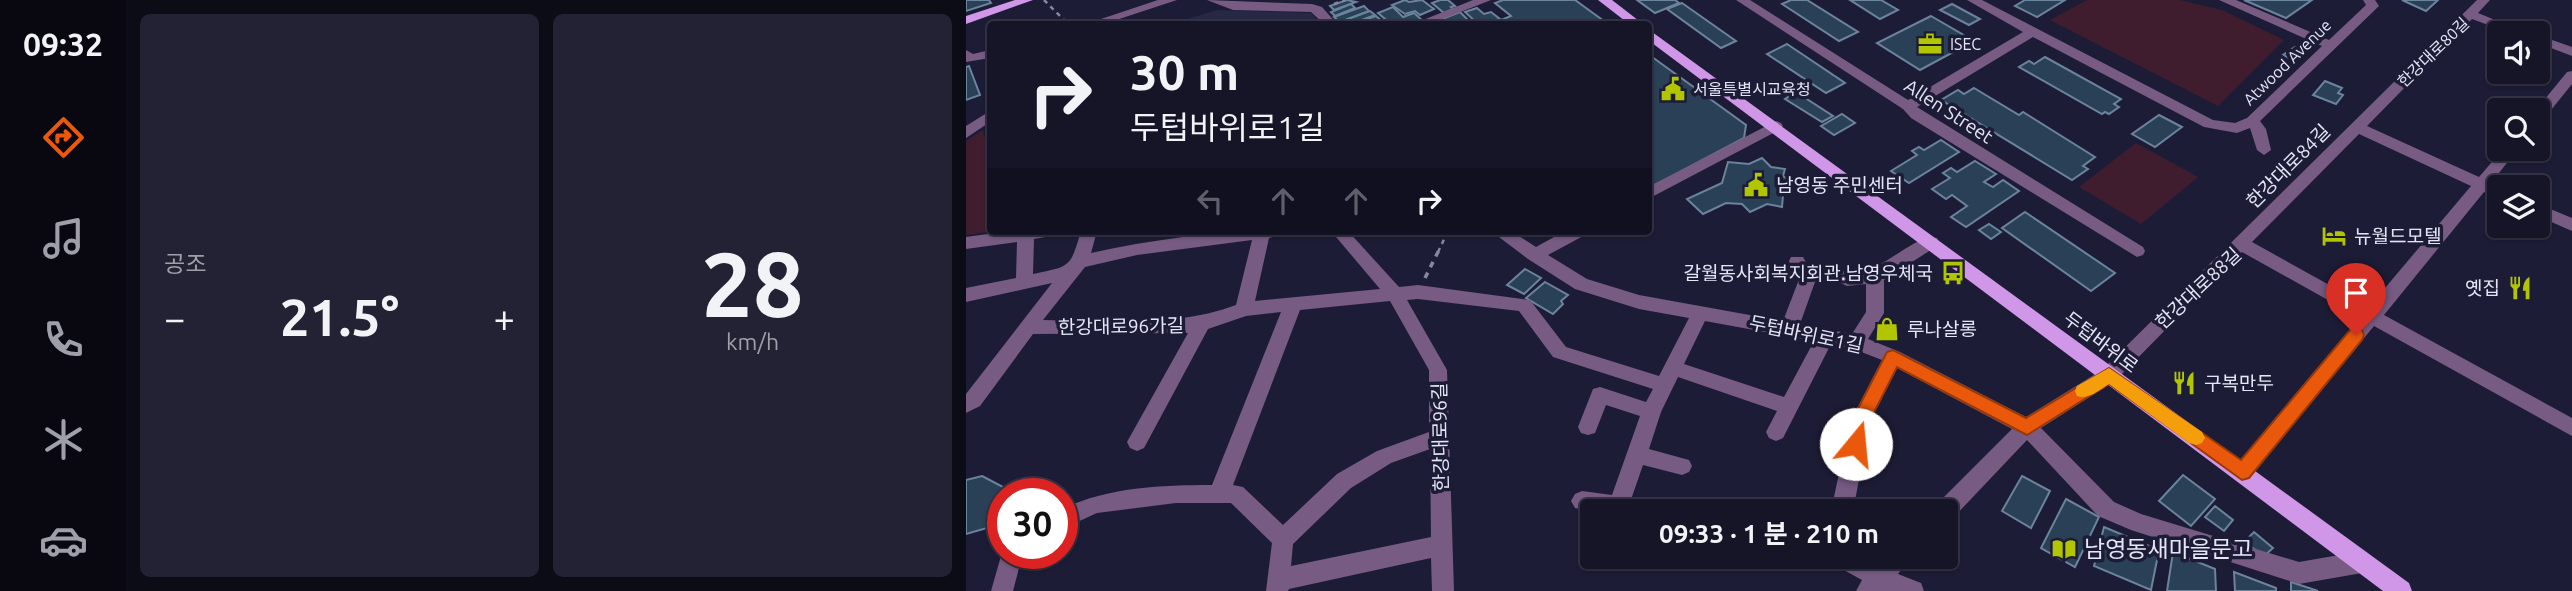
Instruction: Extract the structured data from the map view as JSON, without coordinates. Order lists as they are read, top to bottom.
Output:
{
  "streets": {
    "main road": ["두텁바위로"],
    "street": [
      "한강대로80길",
      "Atwood Avenue",
      "Allen Street",
      "한강대로84길",
      "한강대로88길",
      "한강대로96가길",
      "두텁바위로1길",
      "한강대로96길"
    ]
  },
  "crossings": [
    ["한강대로80길", "한강대로84길"],
    ["한강대로84길", "한강대로88길"],
    ["한강대로88길", "두텁바위로1길"],
    ["한강대로88길", "두텁바위로"],
    ["한강대로96가길", "한강대로96길"],
    ["두텁바위로1길", "두텁바위로"]
  ],
  "places": {
    "office": ["ISEC"],
    "public building": ["서울특별시교육청", "남영동 주민센터"],
    "hotel": ["뉴월드모텔"],
    "bus stop": ["갈월동사회복지회관.남영우체국"],
    "restaurant": ["옛집", "구복만두"],
    "shop": ["루나살롱"],
    "library": ["남영동새마을문고"]
  },
  "page": {
    "tabs": "09:32",
    "tile": [
      "공조",
      ["28", "km/h"]
    ],
    "turn": ["30 m", "두텁바위로1길"],
    "heat": ["−", "21.5°", "+"],
    "limit": "30",
    "trip": "09:33 · 1 분 · 210 m"
  }
}
